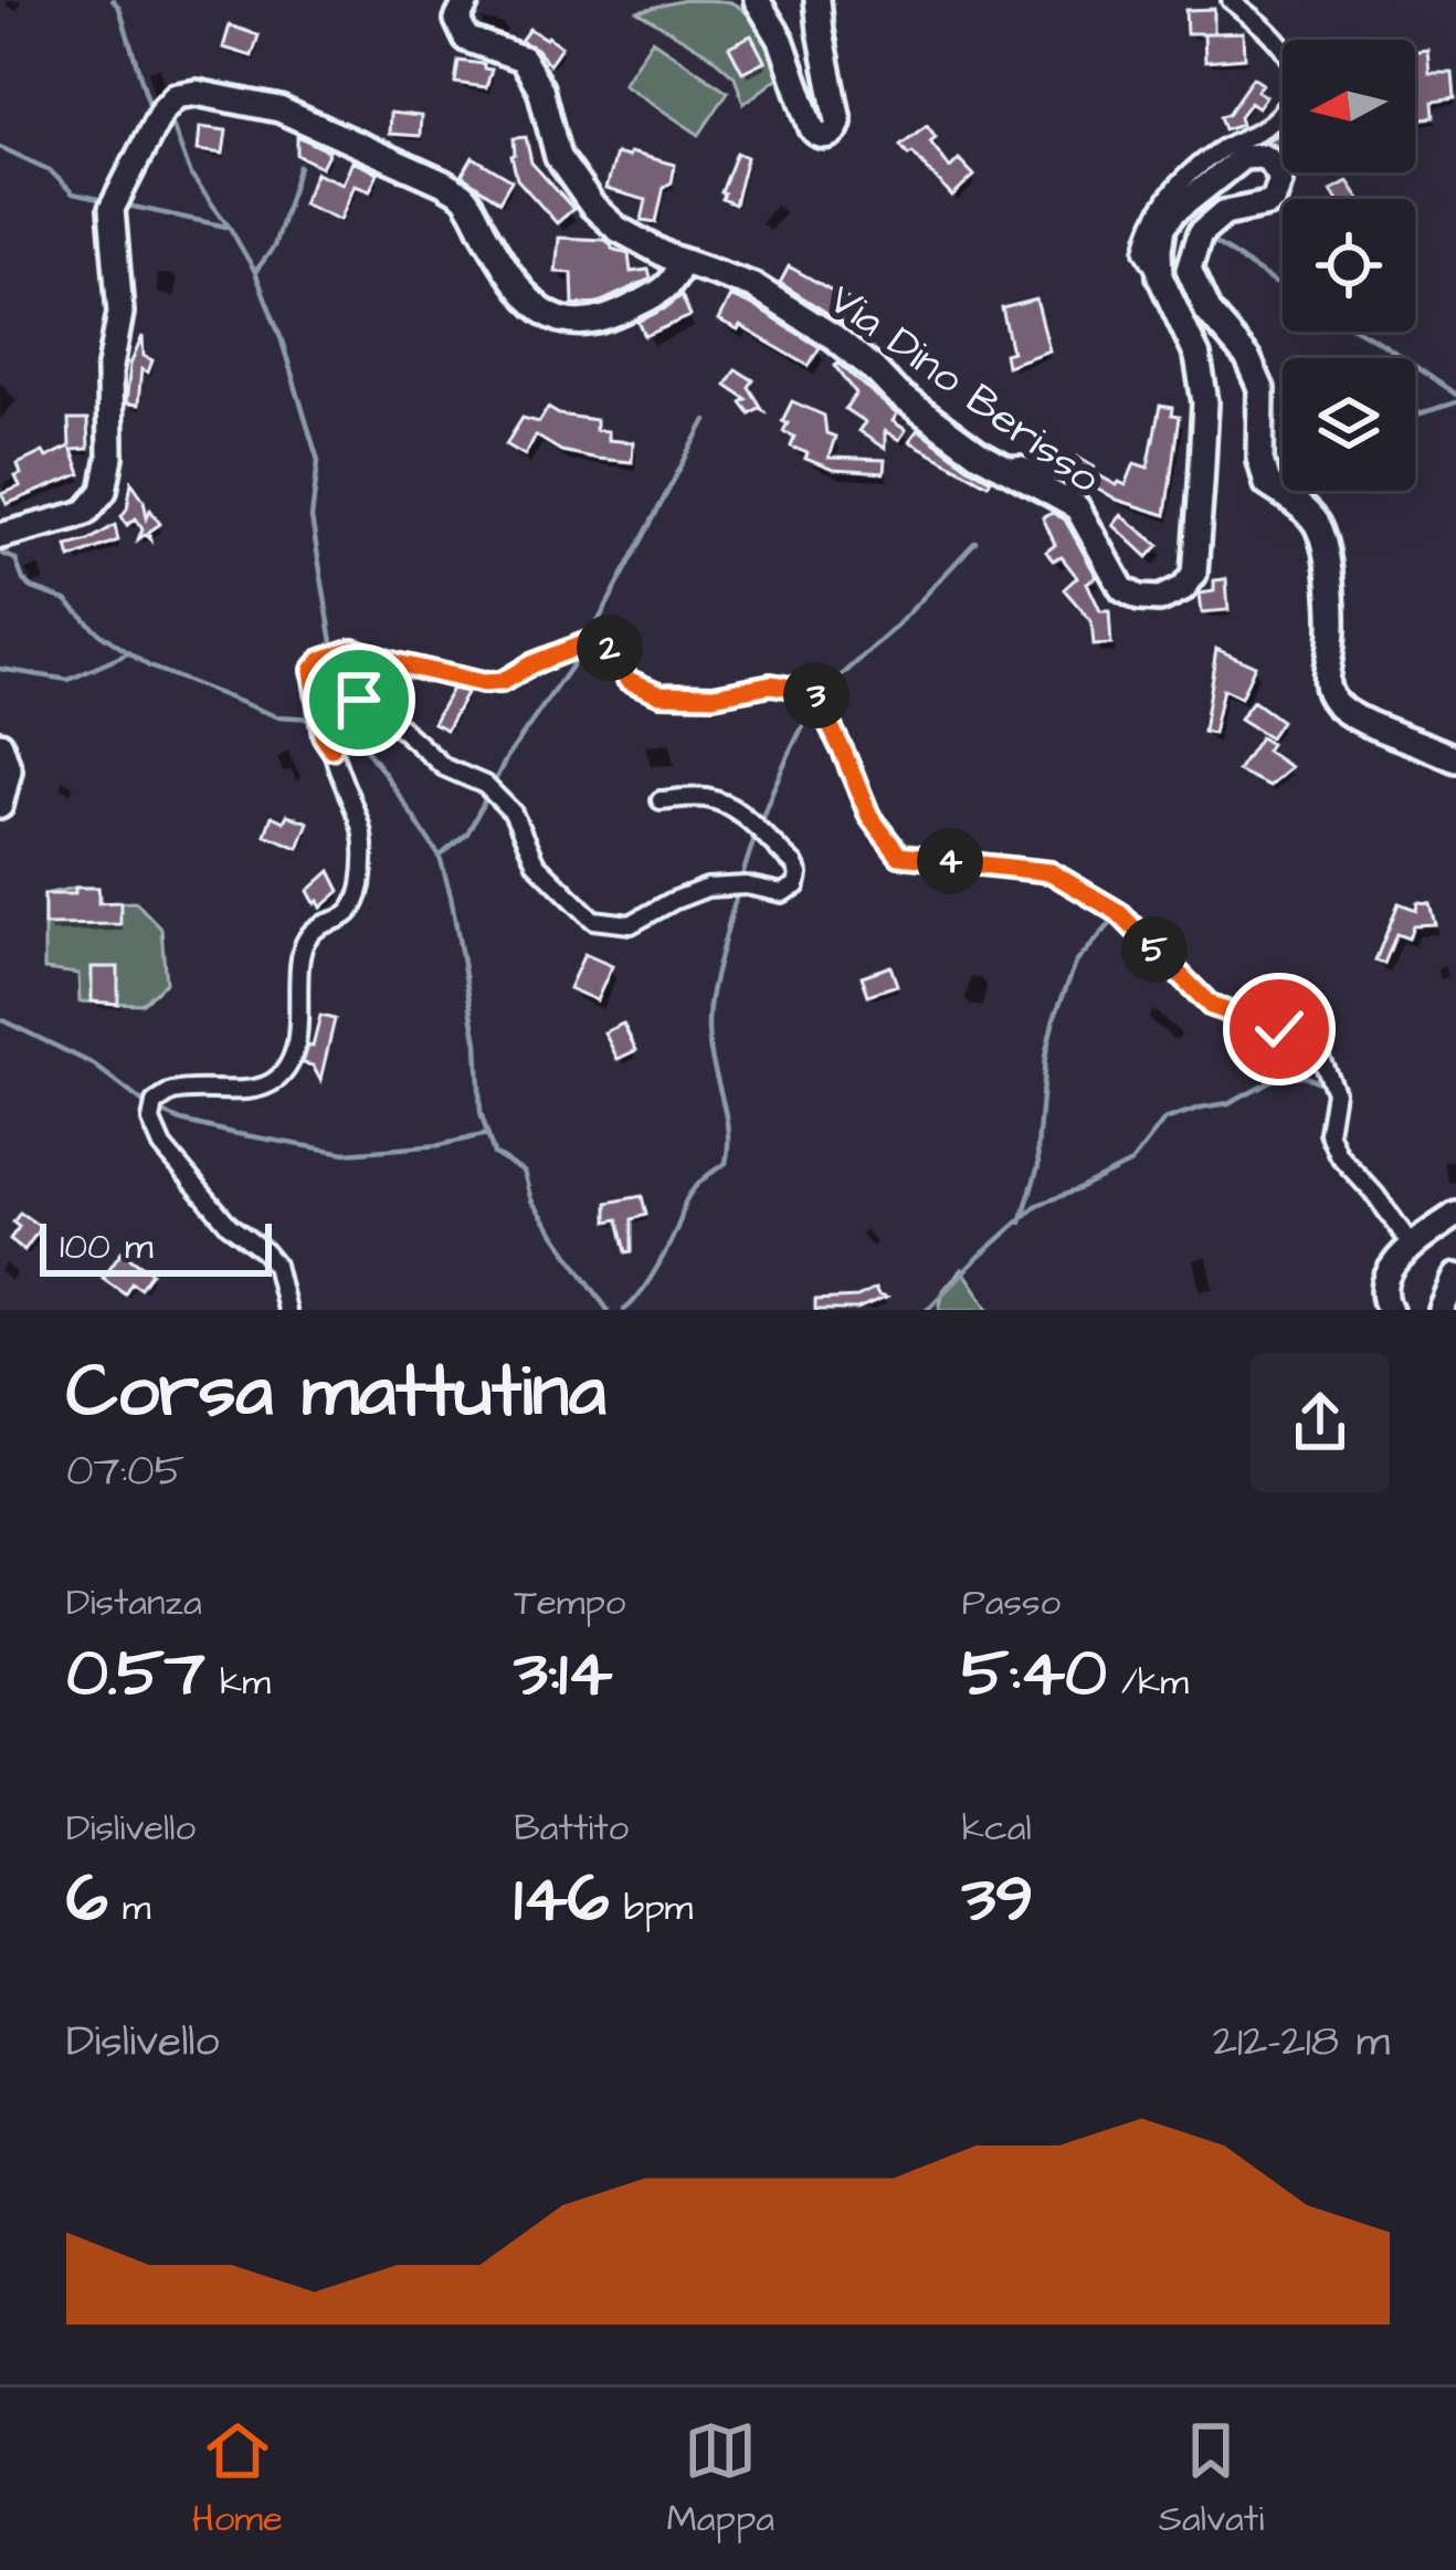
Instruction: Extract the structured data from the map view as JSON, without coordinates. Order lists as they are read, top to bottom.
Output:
{
  "streets": {
    "street": ["Via Dino Berisso"]
  },
  "scale_bar": "100 m",
  "north": "left",
  "page": {
    "pins": [
      "2",
      "3",
      "4",
      "5"
    ],
    "scale": "100 m",
    "heading": ["Corsa mattutina", "07:05"],
    "stats": [
      ["Distanza", "0.57 km"],
      ["Tempo", "3:14"],
      ["Passo", "5:40 /km"],
      ["Dislivello", "6 m"],
      ["Battito", "146 bpm"],
      ["kcal", "39"]
    ],
    "chart": ["Dislivello", "212–218 m"],
    "tabs": ["Home", "Mappa", "Salvati"]
  }
}
